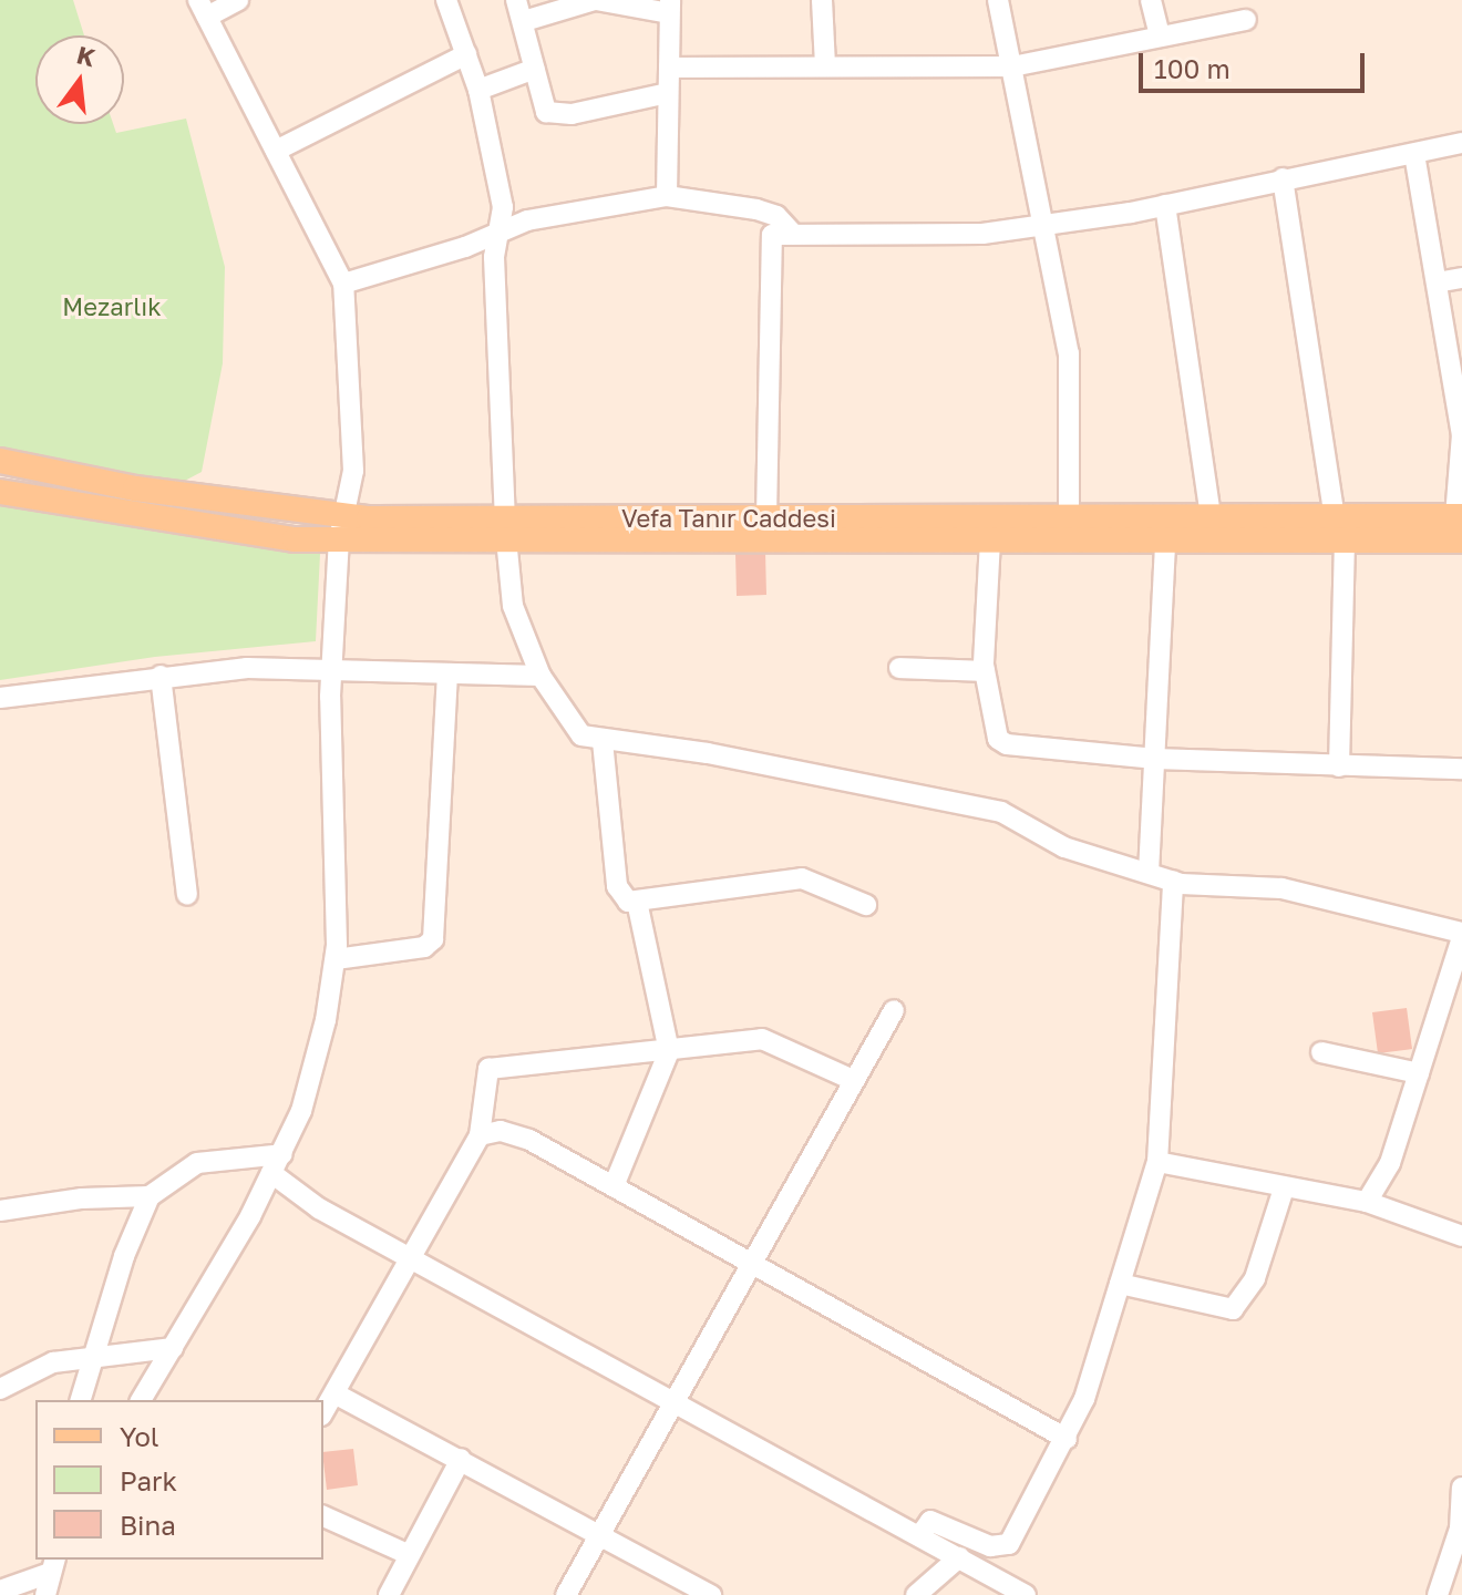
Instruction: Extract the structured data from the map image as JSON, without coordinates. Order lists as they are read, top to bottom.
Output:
{
  "streets": {
    "main road": ["Vefa Tanır Caddesi"]
  },
  "parks": ["Mezarlık"],
  "legend": ["Yol", "Park", "Bina"],
  "scale_bar": "100 m",
  "north": "top"
}
